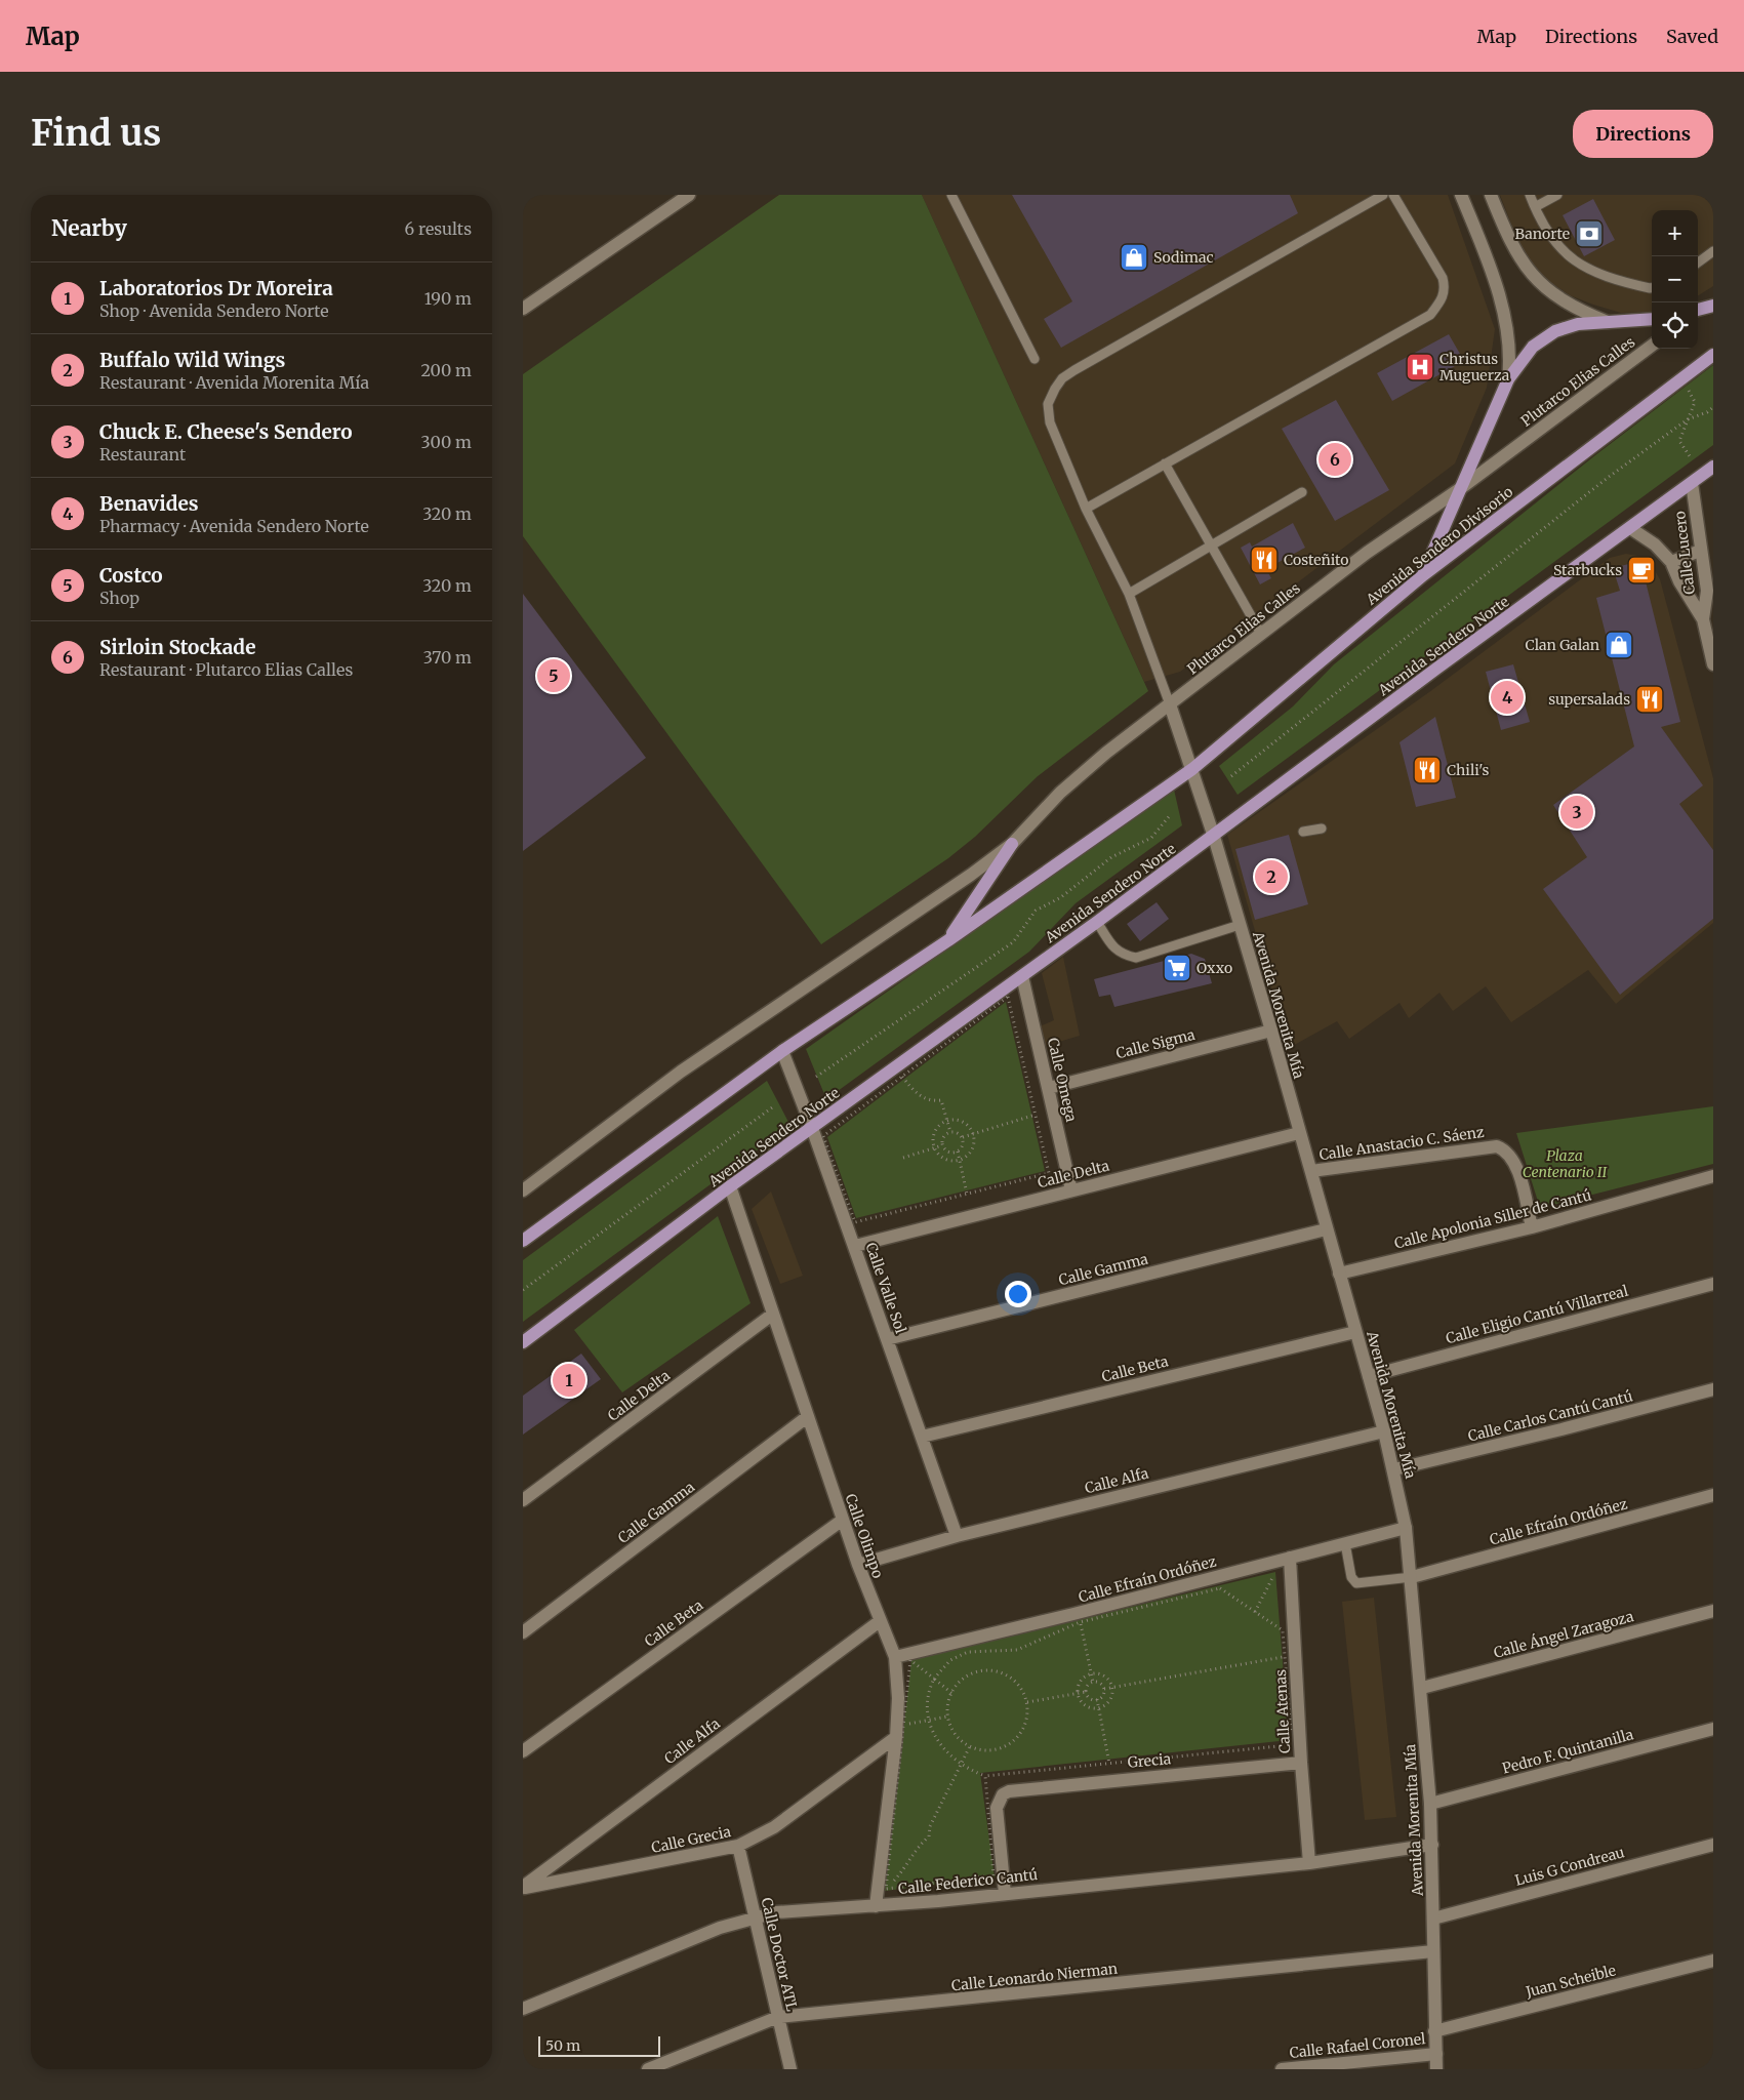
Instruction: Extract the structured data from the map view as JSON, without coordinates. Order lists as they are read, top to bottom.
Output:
{
  "streets": {
    "main road": ["Avenida Sendero Divisorio", "Avenida Sendero Norte"],
    "street": [
      "Plutarco Elias Calles",
      "Calle Lucero",
      "Avenida Morenita Mía",
      "Calle Sigma",
      "Calle Omega",
      "Calle Anastacio C. Sáenz",
      "Calle Delta",
      "Calle Apolonia Siller de Cantú",
      "Calle Gamma",
      "Calle Valle Sol",
      "Calle Eligio Cantú Villarreal",
      "Calle Beta",
      "Calle Carlos Cantú Cantú",
      "Calle Alfa",
      "Calle Efraín Ordóñez",
      "Calle Olimpo",
      "Calle Ángel Zaragoza",
      "Calle Atenas",
      "Pedro F. Quintanilla",
      "Grecia",
      "Calle Grecia",
      "Luis G Condreau",
      "Calle Federico Cantú",
      "Calle Doctor ATL",
      "Calle Leonardo Nierman",
      "Juan Scheible",
      "Calle Rafael Coronel"
    ]
  },
  "crossings": [
    ["Plutarco Elias Calles", "Avenida Morenita Mía"],
    ["Avenida Sendero Divisorio", "Avenida Morenita Mía"],
    ["Calle Lucero", "Avenida Sendero Norte"],
    ["Avenida Sendero Norte", "Avenida Morenita Mía"],
    ["Avenida Sendero Norte", "Calle Omega"],
    ["Avenida Sendero Norte", "Calle Valle Sol"],
    ["Avenida Sendero Norte", "Calle Olimpo"],
    ["Avenida Morenita Mía", "Calle Sigma"],
    ["Avenida Morenita Mía", "Calle Anastacio C. Sáenz"],
    ["Avenida Morenita Mía", "Calle Delta"],
    ["Avenida Morenita Mía", "Calle Apolonia Siller de Cantú"],
    ["Avenida Morenita Mía", "Calle Gamma"],
    ["Avenida Morenita Mía", "Calle Eligio Cantú Villarreal"],
    ["Avenida Morenita Mía", "Calle Beta"],
    ["Avenida Morenita Mía", "Calle Carlos Cantú Cantú"],
    ["Avenida Morenita Mía", "Calle Alfa"],
    ["Avenida Morenita Mía", "Calle Efraín Ordóñez"],
    ["Avenida Morenita Mía", "Calle Ángel Zaragoza"],
    ["Avenida Morenita Mía", "Pedro F. Quintanilla"],
    ["Avenida Morenita Mía", "Luis G Condreau"],
    ["Avenida Morenita Mía", "Calle Federico Cantú"],
    ["Avenida Morenita Mía", "Calle Leonardo Nierman"],
    ["Avenida Morenita Mía", "Juan Scheible"],
    ["Avenida Morenita Mía", "Calle Rafael Coronel"],
    ["Calle Sigma", "Calle Omega"],
    ["Calle Omega", "Calle Delta"],
    ["Calle Anastacio C. Sáenz", "Calle Apolonia Siller de Cantú"],
    ["Calle Delta", "Calle Valle Sol"],
    ["Calle Delta", "Calle Olimpo"],
    ["Calle Gamma", "Calle Valle Sol"],
    ["Calle Gamma", "Calle Olimpo"],
    ["Calle Valle Sol", "Calle Beta"],
    ["Calle Valle Sol", "Calle Alfa"],
    ["Calle Beta", "Calle Olimpo"],
    ["Calle Alfa", "Calle Olimpo"],
    ["Calle Alfa", "Calle Grecia"],
    ["Calle Efraín Ordóñez", "Calle Olimpo"],
    ["Calle Efraín Ordóñez", "Calle Atenas"],
    ["Calle Olimpo", "Calle Grecia"],
    ["Calle Olimpo", "Calle Federico Cantú"],
    ["Calle Atenas", "Grecia"],
    ["Calle Atenas", "Calle Federico Cantú"],
    ["Grecia", "Calle Federico Cantú"],
    ["Calle Grecia", "Calle Doctor ATL"],
    ["Calle Federico Cantú", "Calle Doctor ATL"],
    ["Calle Doctor ATL", "Calle Leonardo Nierman"]
  ],
  "parks": ["Plaza Centenario II"],
  "places": {
    "bank": ["Banorte"],
    "shop": ["Sodimac", "Clan Galan"],
    "hospital": ["Christus Muguerza"],
    "restaurant": ["Costeñito", "supersalads", "Chili's"],
    "cafe": ["Starbucks"],
    "supermarket": ["Oxxo"]
  },
  "scale_bar": "50 m",
  "page": {
    "header": "Map",
    "nav": ["Map", "Directions", "Saved"],
    "buttons": "Directions",
    "title": "Find us",
    "heading": ["Nearby", "6 results"],
    "map_buttons": ["+", "−"],
    "list": [
      {
        "mark": "1",
        "name": "Laboratorios Dr Moreira",
        "note": "Shop · Avenida Sendero Norte",
        "value": "190 m"
      },
      {
        "mark": "2",
        "name": "Buffalo Wild Wings",
        "note": "Restaurant · Avenida Morenita Mía",
        "value": "200 m"
      },
      {
        "mark": "3",
        "name": "Chuck E. Cheese's Sendero",
        "note": "Restaurant",
        "value": "300 m"
      },
      {
        "mark": "4",
        "name": "Benavides",
        "note": "Pharmacy · Avenida Sendero Norte",
        "value": "320 m"
      },
      {
        "mark": "5",
        "name": "Costco",
        "note": "Shop",
        "value": "320 m"
      },
      {
        "mark": "6",
        "name": "Sirloin Stockade",
        "note": "Restaurant · Plutarco Elias Calles",
        "value": "370 m"
      }
    ],
    "pins": [
      "6",
      "5",
      "4",
      "3",
      "2",
      "1"
    ],
    "scale": "50 m"
  }
}
